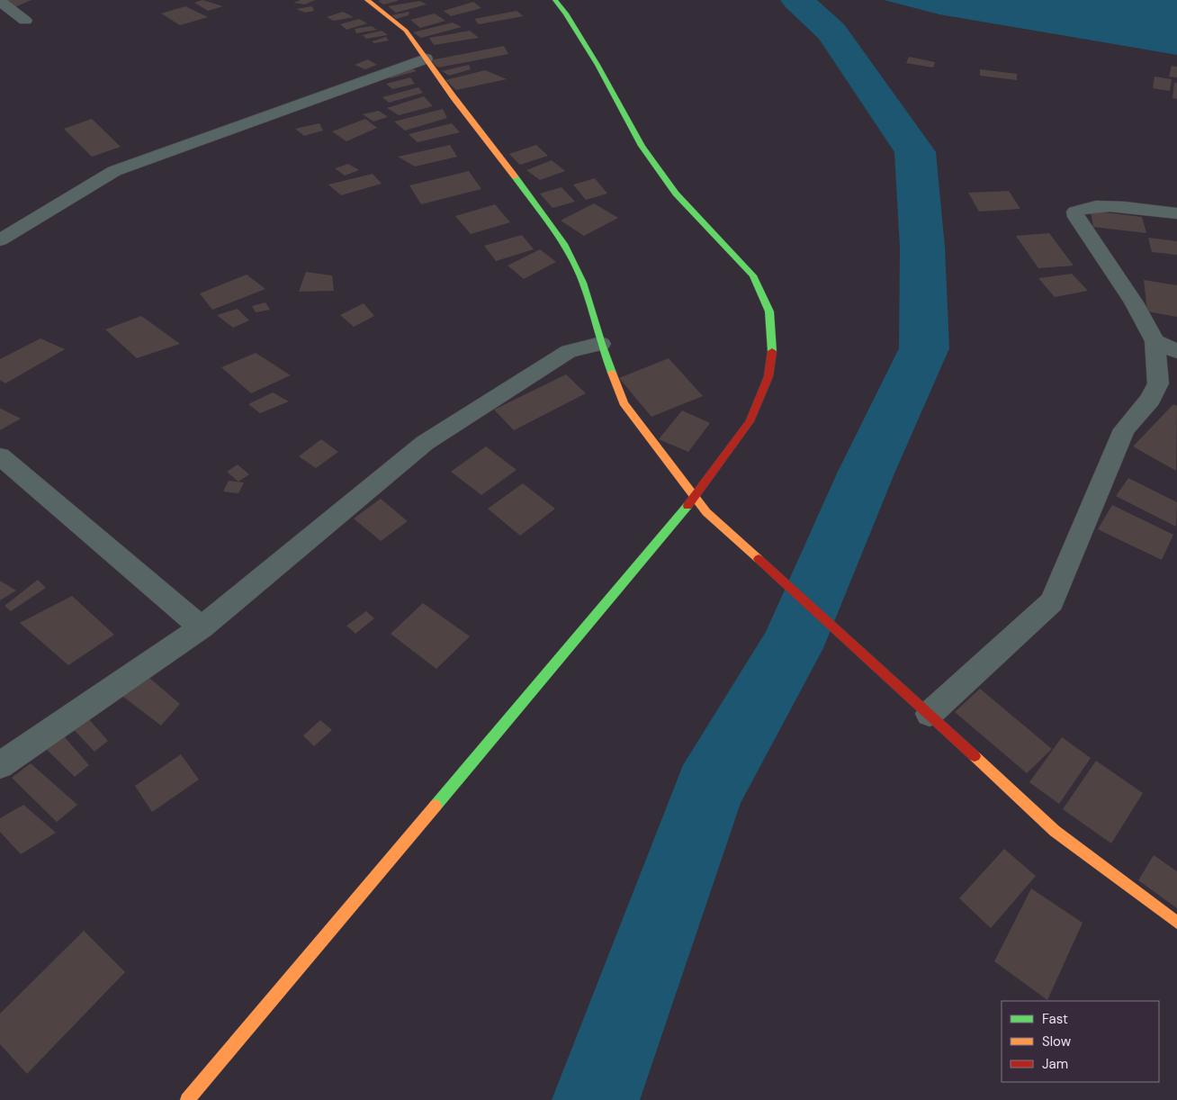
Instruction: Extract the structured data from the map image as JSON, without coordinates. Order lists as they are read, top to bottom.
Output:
{
  "legend": ["Fast", "Slow", "Jam"]
}
